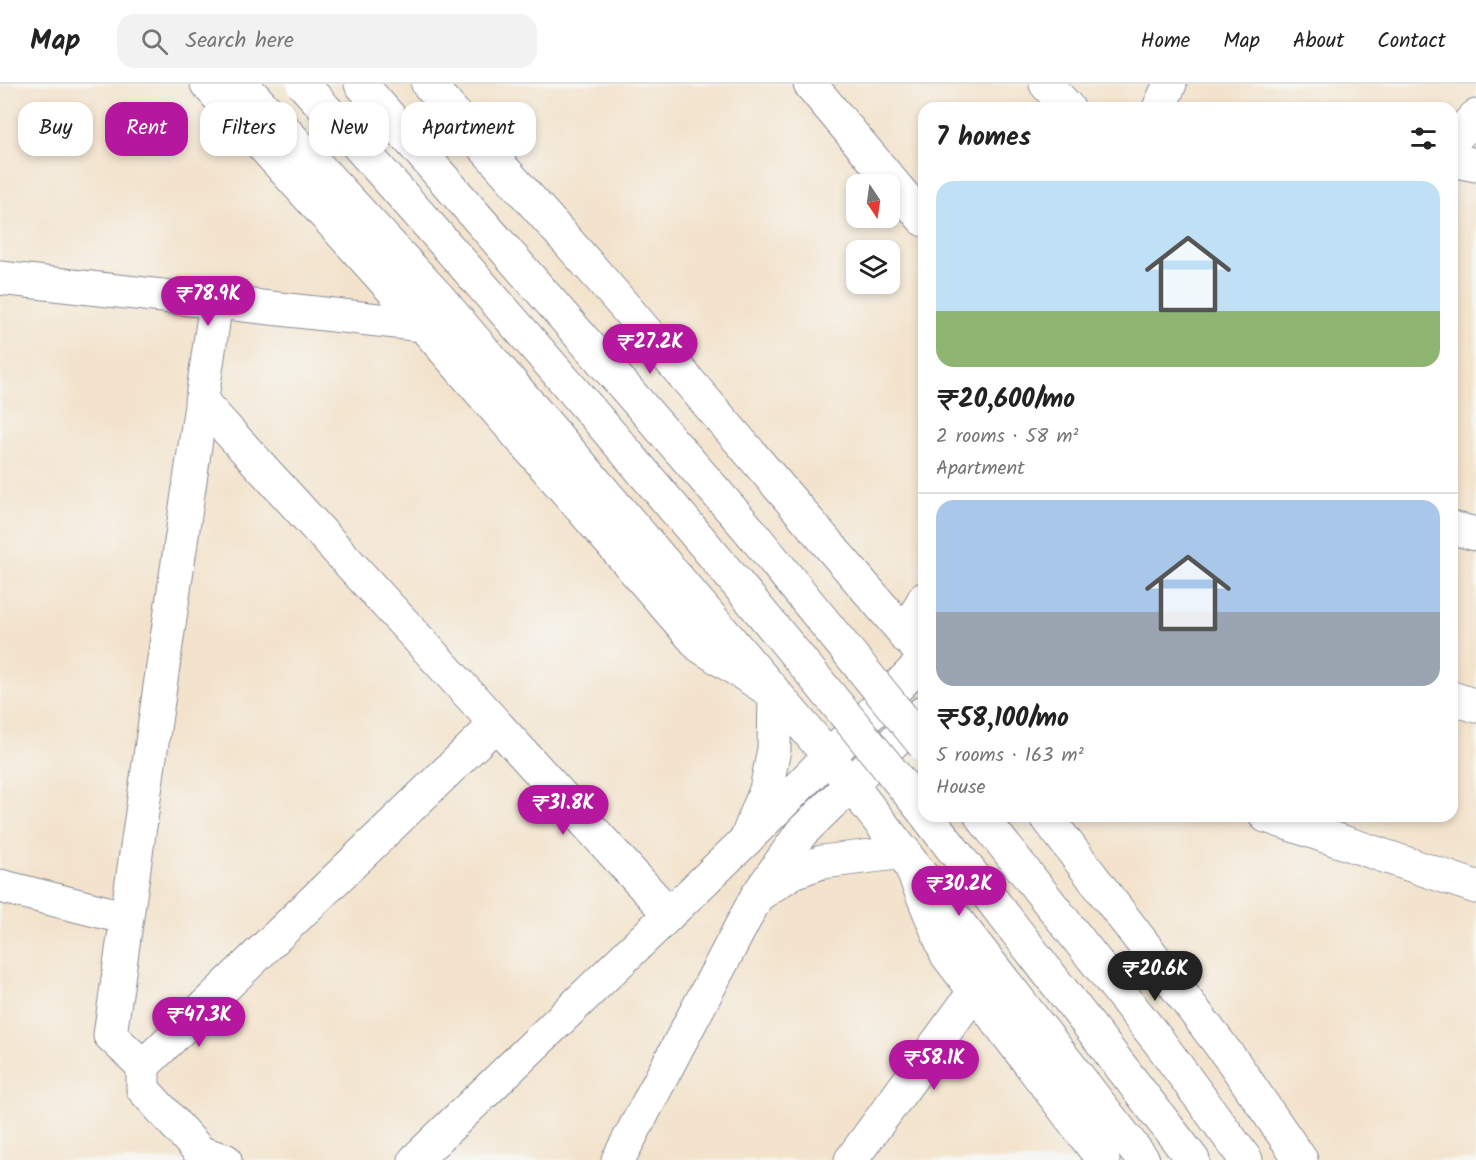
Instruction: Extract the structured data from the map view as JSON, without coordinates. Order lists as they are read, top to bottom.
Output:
{
  "north": "bottom",
  "page": {
    "header": "Map",
    "search": "Search here",
    "nav": [
      "Home",
      "Map",
      "About",
      "Contact"
    ],
    "chip": [
      "Buy",
      "Rent",
      "Filters",
      "New",
      "Apartment"
    ],
    "heading": "7 homes",
    "list": [
      {
        "name": "₹20,600/mo",
        "note": "2 rooms · 58 m² · Apartment"
      },
      {
        "name": "₹58,100/mo",
        "note": "5 rooms · 163 m² · House"
      }
    ],
    "price": [
      "₹78.9K",
      "₹27.2K",
      "₹31.8K",
      "₹30.2K",
      "₹20.6K",
      "₹47.3K",
      "₹58.1K"
    ]
  }
}
